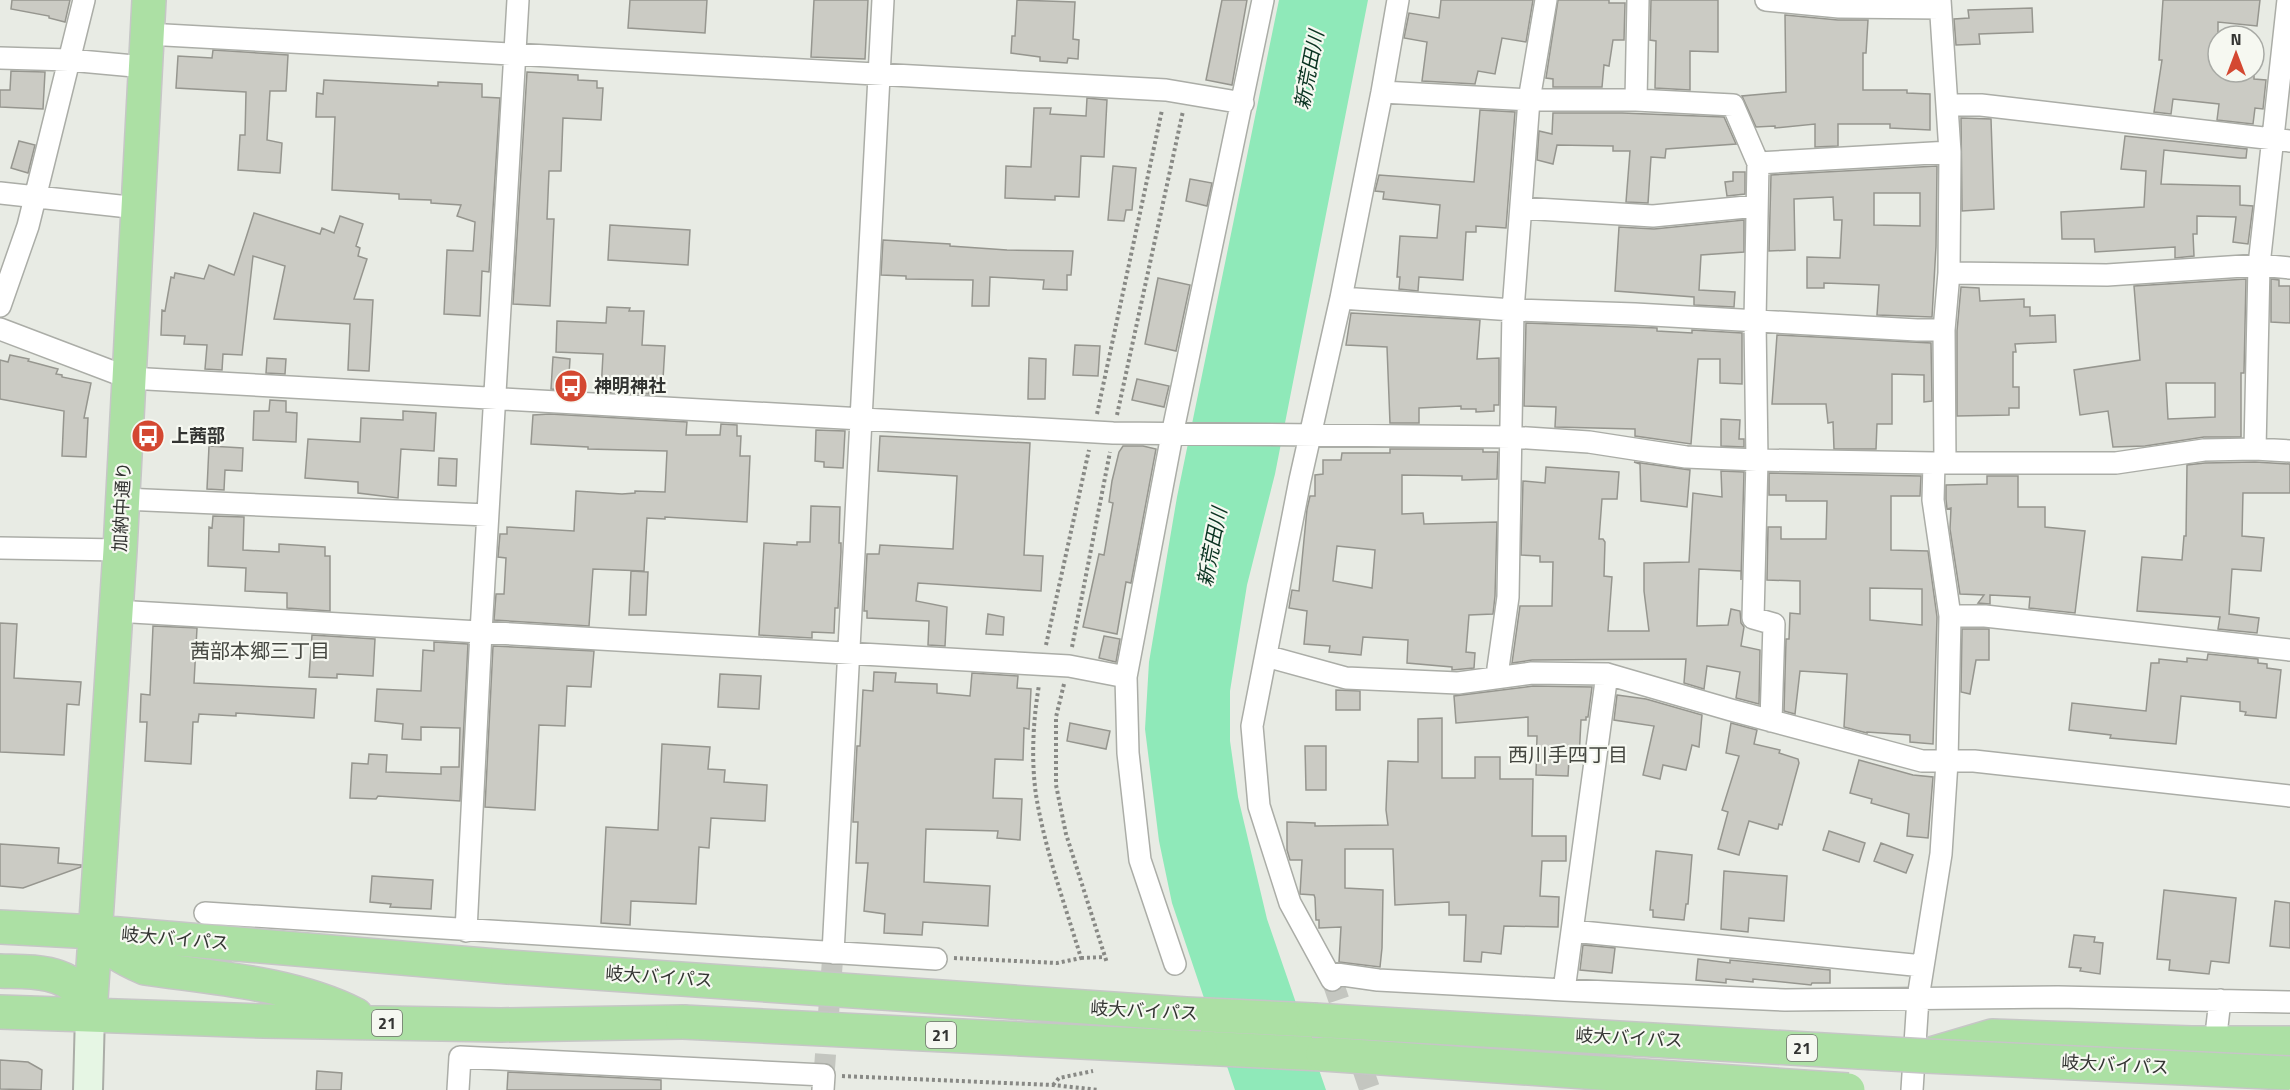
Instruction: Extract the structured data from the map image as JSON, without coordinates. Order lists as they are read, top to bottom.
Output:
{
  "streets": {
    "highway": ["加納中通り", "岐大バイパス", "21"]
  },
  "crossings": [
    ["加納中通り", "岐大バイパス"],
    ["加納中通り", "21"],
    ["岐大バイパス", "21"]
  ],
  "districts": ["茜部本郷三丁目", "西川手四丁目"],
  "water": ["新荒田川"],
  "places": {
    "bus stop": ["神明神社", "上茜部"]
  },
  "north": "top"
}
